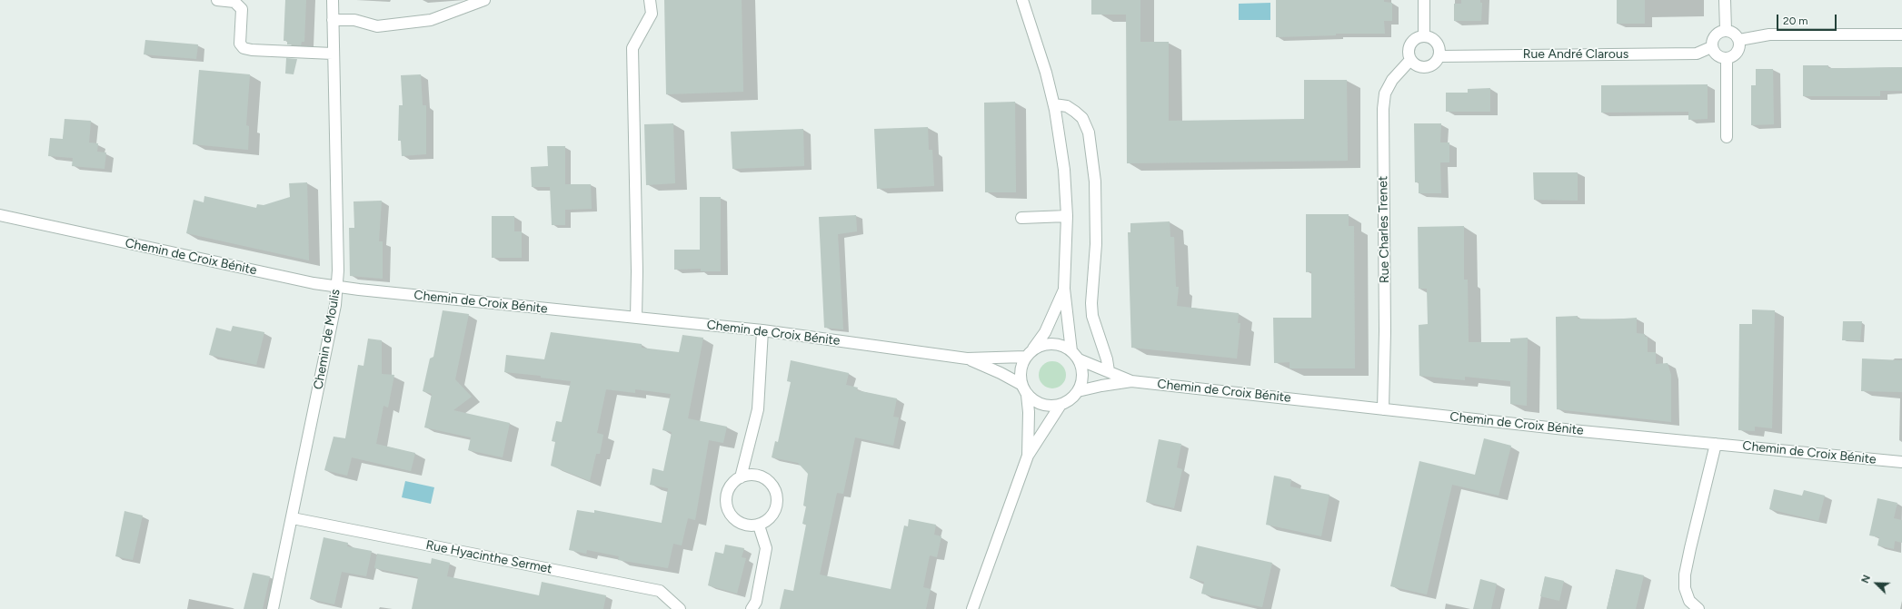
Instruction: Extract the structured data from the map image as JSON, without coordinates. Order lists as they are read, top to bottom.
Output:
{
  "streets": {
    "street": [
      "Rue André Clarous",
      "Rue Charles Trenet",
      "Chemin de Croix Bénite",
      "Chemin de Moulis",
      "Rue Hyacinthe Sermet"
    ]
  },
  "crossings": [
    ["Rue André Clarous", "Rue Charles Trenet"],
    ["Rue Charles Trenet", "Chemin de Croix Bénite"],
    ["Chemin de Croix Bénite", "Chemin de Moulis"],
    ["Chemin de Moulis", "Rue Hyacinthe Sermet"]
  ],
  "scale_bar": "20 m",
  "north": "top left"
}
